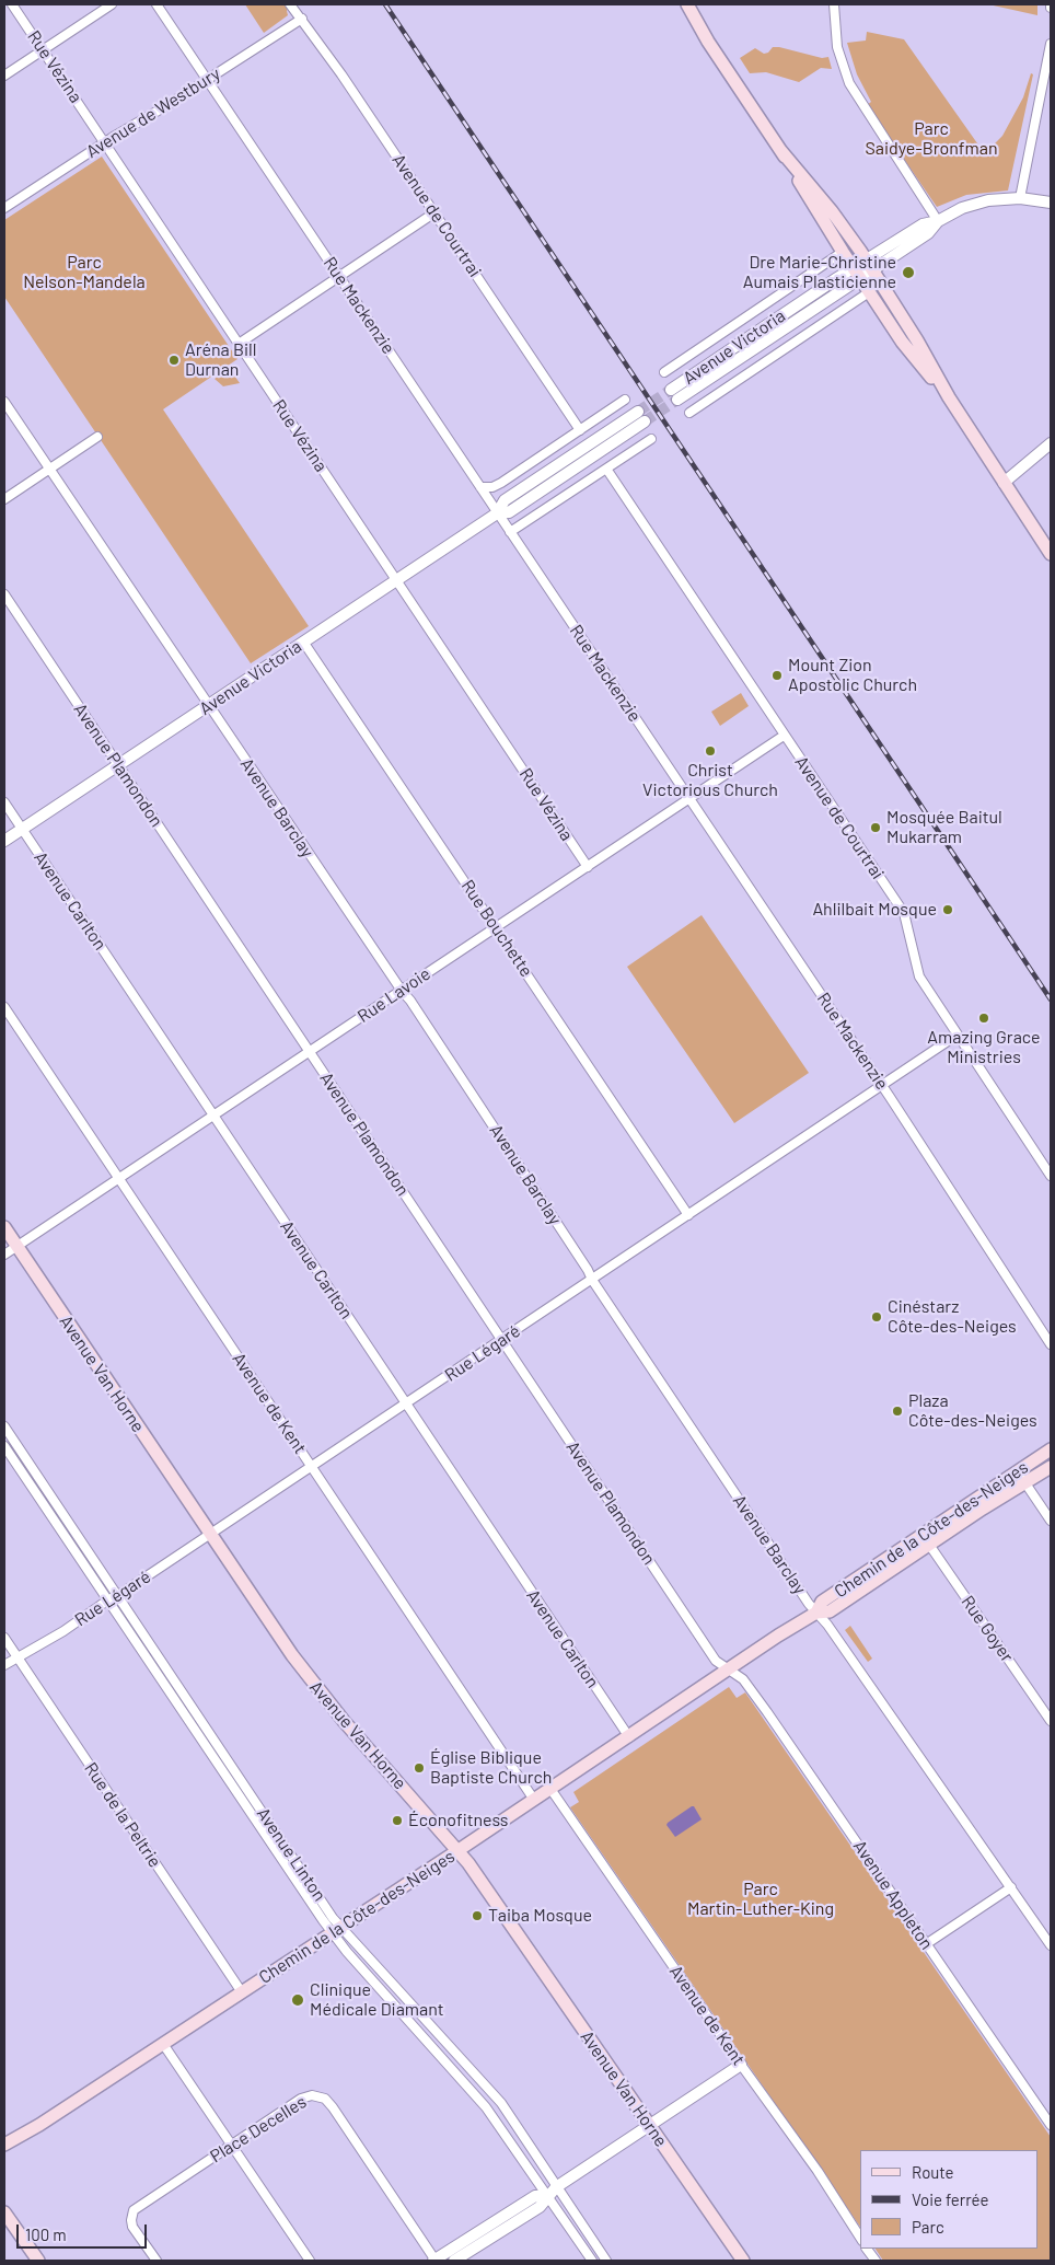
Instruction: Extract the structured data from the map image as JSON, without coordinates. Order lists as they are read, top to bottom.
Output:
{
  "streets": {
    "main road": ["Avenue Van Horne", "Chemin de la Côte-des-Neiges"],
    "street": [
      "Rue Vézina",
      "Avenue de Westbury",
      "Avenue de Courtrai",
      "Rue Mackenzie",
      "Avenue Victoria",
      "Avenue Plamondon",
      "Avenue Barclay",
      "Avenue Carlton",
      "Rue Bouchette",
      "Rue Lavoie",
      "Rue Légaré",
      "Avenue de Kent",
      "Rue Goyer",
      "Rue de la Peltrie",
      "Avenue Linton",
      "Avenue Appleton",
      "Place Decelles"
    ]
  },
  "crossings": [
    ["Rue Vézina", "Avenue de Westbury"],
    ["Rue Vézina", "Avenue Victoria"],
    ["Rue Vézina", "Rue Lavoie"],
    ["Avenue de Westbury", "Avenue de Courtrai"],
    ["Avenue de Westbury", "Rue Mackenzie"],
    ["Avenue de Courtrai", "Rue Lavoie"],
    ["Avenue de Courtrai", "Rue Légaré"],
    ["Rue Mackenzie", "Avenue Victoria"],
    ["Rue Mackenzie", "Rue Lavoie"],
    ["Rue Mackenzie", "Rue Légaré"],
    ["Avenue Victoria", "Avenue Plamondon"],
    ["Avenue Victoria", "Avenue Barclay"],
    ["Avenue Victoria", "Avenue Carlton"],
    ["Avenue Victoria", "Rue Bouchette"],
    ["Avenue Plamondon", "Rue Lavoie"],
    ["Avenue Plamondon", "Rue Légaré"],
    ["Avenue Plamondon", "Chemin de la Côte-des-Neiges"],
    ["Avenue Plamondon", "Avenue Appleton"],
    ["Avenue Barclay", "Rue Lavoie"],
    ["Avenue Barclay", "Rue Légaré"],
    ["Avenue Barclay", "Chemin de la Côte-des-Neiges"],
    ["Avenue Carlton", "Rue Lavoie"],
    ["Avenue Carlton", "Rue Légaré"],
    ["Avenue Carlton", "Chemin de la Côte-des-Neiges"],
    ["Rue Bouchette", "Rue Lavoie"],
    ["Rue Bouchette", "Rue Légaré"],
    ["Rue Lavoie", "Avenue Van Horne"],
    ["Rue Lavoie", "Avenue de Kent"],
    ["Rue Légaré", "Avenue Van Horne"],
    ["Rue Légaré", "Avenue de Kent"],
    ["Rue Légaré", "Rue de la Peltrie"],
    ["Rue Légaré", "Avenue Linton"],
    ["Avenue Van Horne", "Chemin de la Côte-des-Neiges"],
    ["Avenue de Kent", "Chemin de la Côte-des-Neiges"],
    ["Chemin de la Côte-des-Neiges", "Rue Goyer"],
    ["Chemin de la Côte-des-Neiges", "Rue de la Peltrie"],
    ["Chemin de la Côte-des-Neiges", "Avenue Linton"],
    ["Chemin de la Côte-des-Neiges", "Avenue Appleton"]
  ],
  "parks": ["Parc Saidye-Bronfman", "Parc Nelson-Mandela", "Parc Martin-Luther-King"],
  "places": [
    "Dre Marie-Christine Aumais Plasticienne",
    "Aréna Bill Durnan",
    "Mount Zion Apostolic Church",
    "Christ Victorious Church",
    "Mosquée Baitul Mukarram",
    "Ahlilbait Mosque",
    "Amazing Grace Ministries",
    "Cinéstarz Côte-des-Neiges",
    "Plaza Côte-des-Neiges",
    "Église Biblique Baptiste Church",
    "Éconofitness",
    "Taiba Mosque",
    "Clinique Médicale Diamant"
  ],
  "legend": ["Route", "Voie ferrée", "Parc"],
  "scale_bar": "100 m"
}
